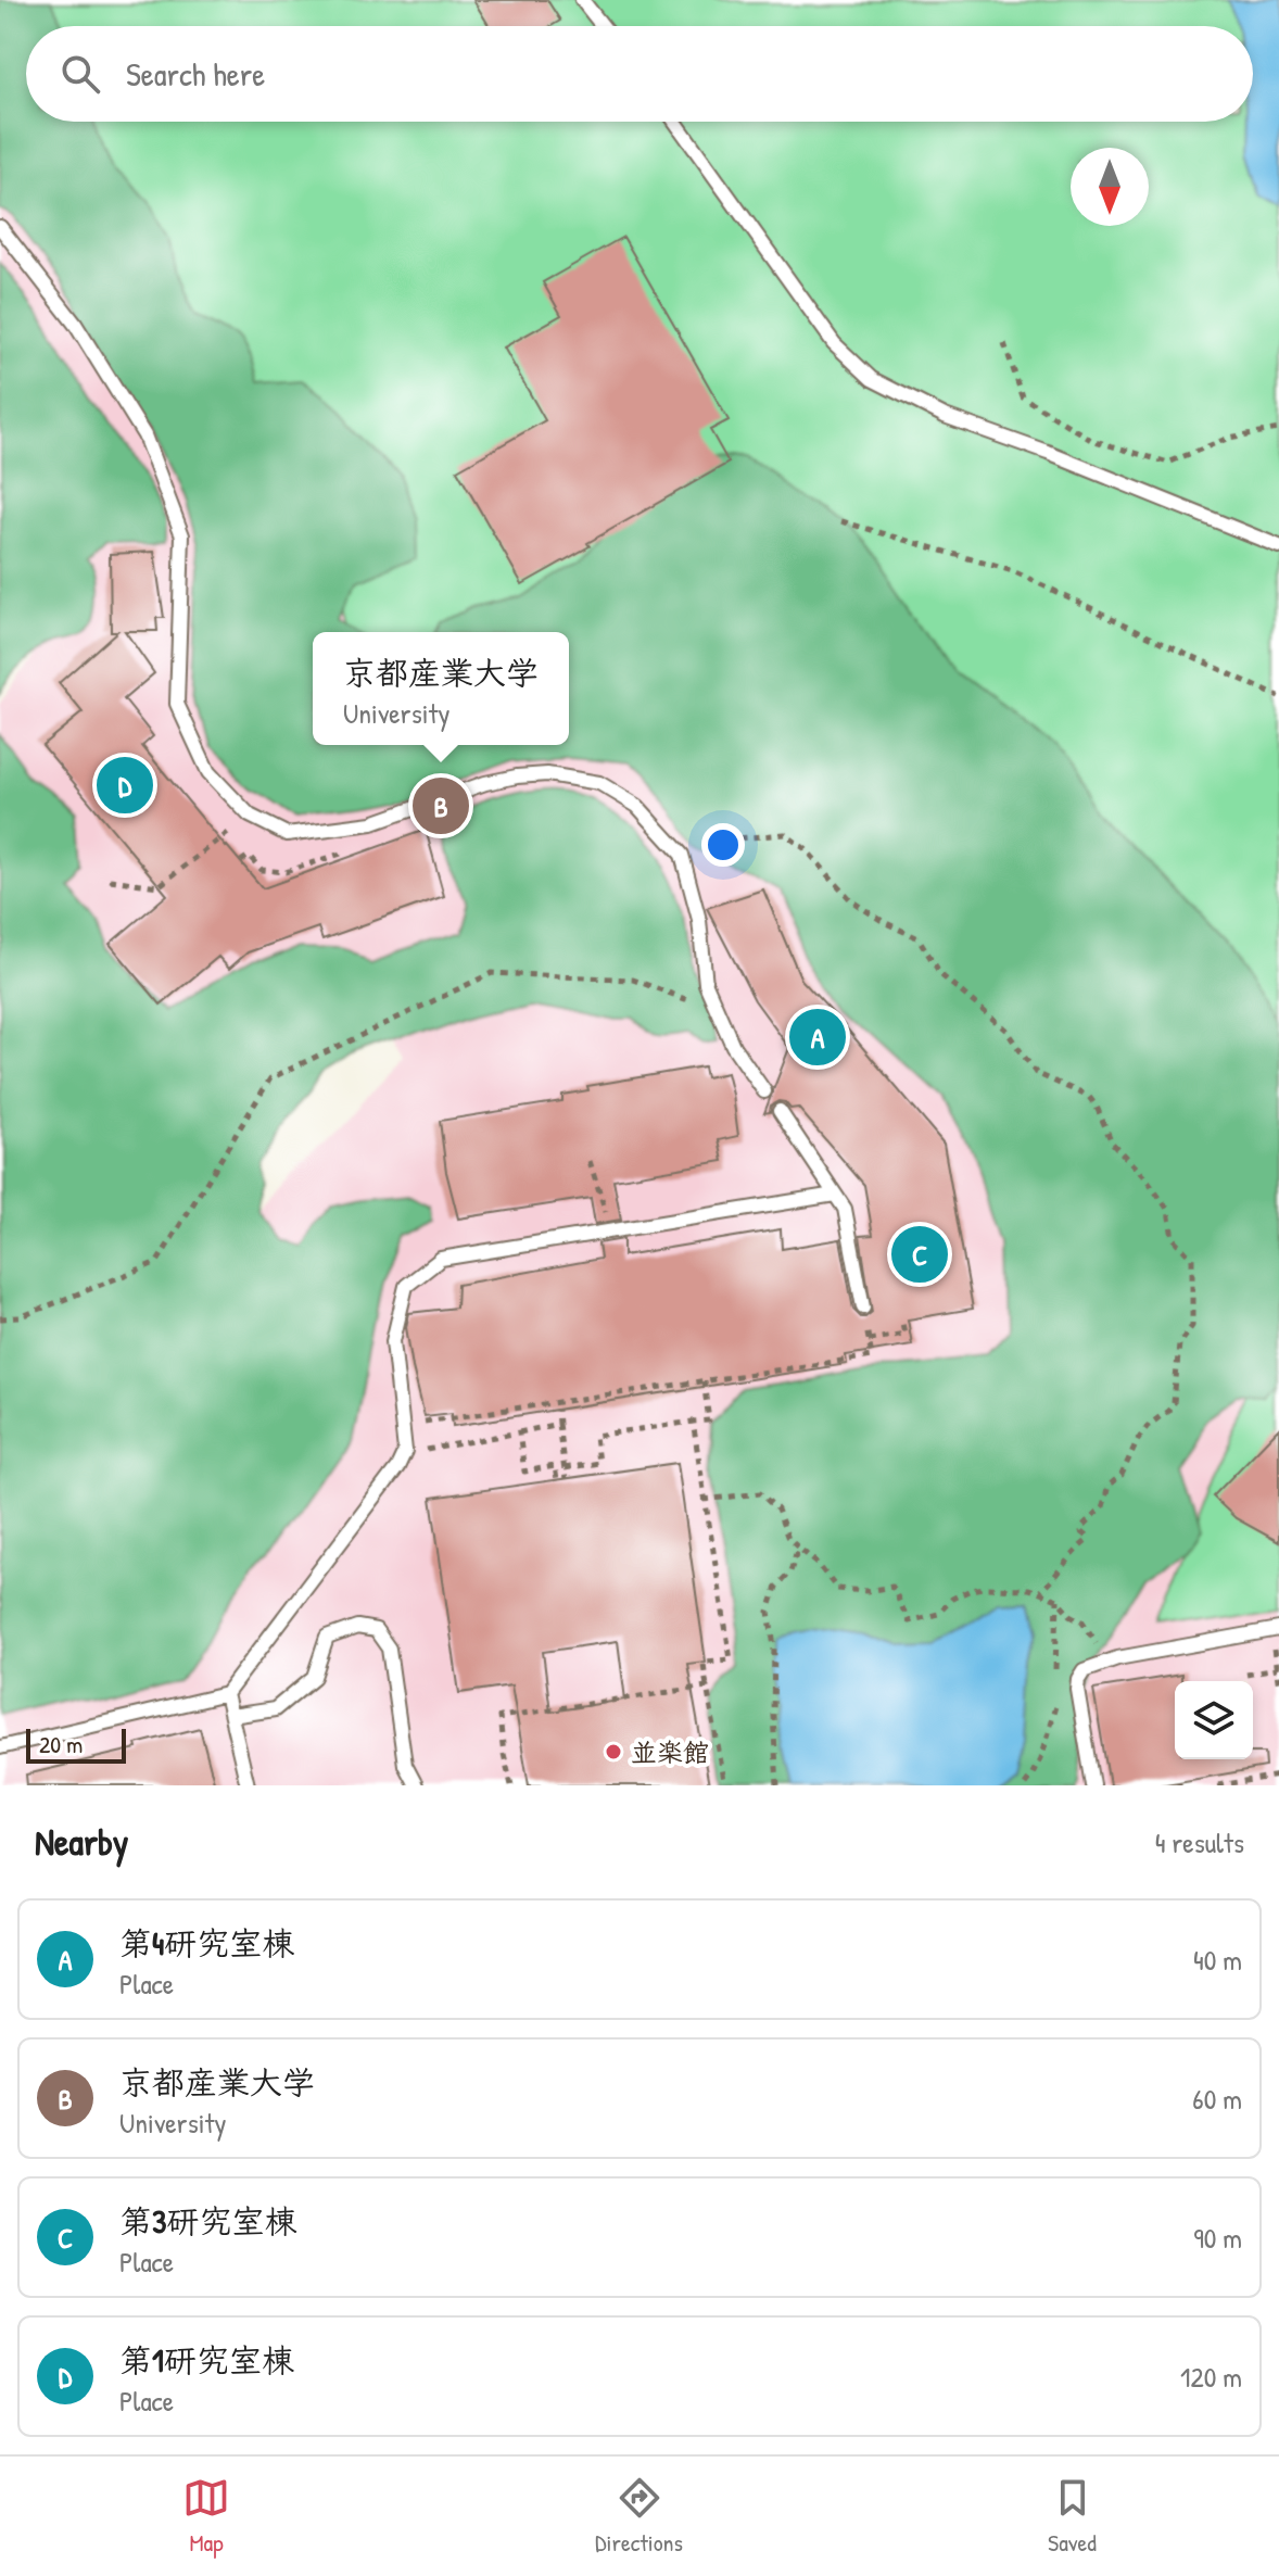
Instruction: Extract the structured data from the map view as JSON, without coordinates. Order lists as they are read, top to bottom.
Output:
{
  "places": ["並楽館"],
  "scale_bar": "20 m",
  "north": "bottom",
  "page": {
    "search": "Search here",
    "popup": ["京都産業大学", "University"],
    "pins": [
      "D",
      "B",
      "A",
      "C"
    ],
    "scale": "20 m",
    "heading": ["Nearby", "4 results"],
    "list": [
      {
        "mark": "A",
        "name": "第4研究室棟",
        "note": "Place",
        "value": "40 m"
      },
      {
        "mark": "B",
        "name": "京都産業大学",
        "note": "University",
        "value": "60 m"
      },
      {
        "mark": "C",
        "name": "第3研究室棟",
        "note": "Place",
        "value": "90 m"
      },
      {
        "mark": "D",
        "name": "第1研究室棟",
        "note": "Place",
        "value": "120 m"
      }
    ],
    "nav": ["Map", "Directions", "Saved"]
  }
}
